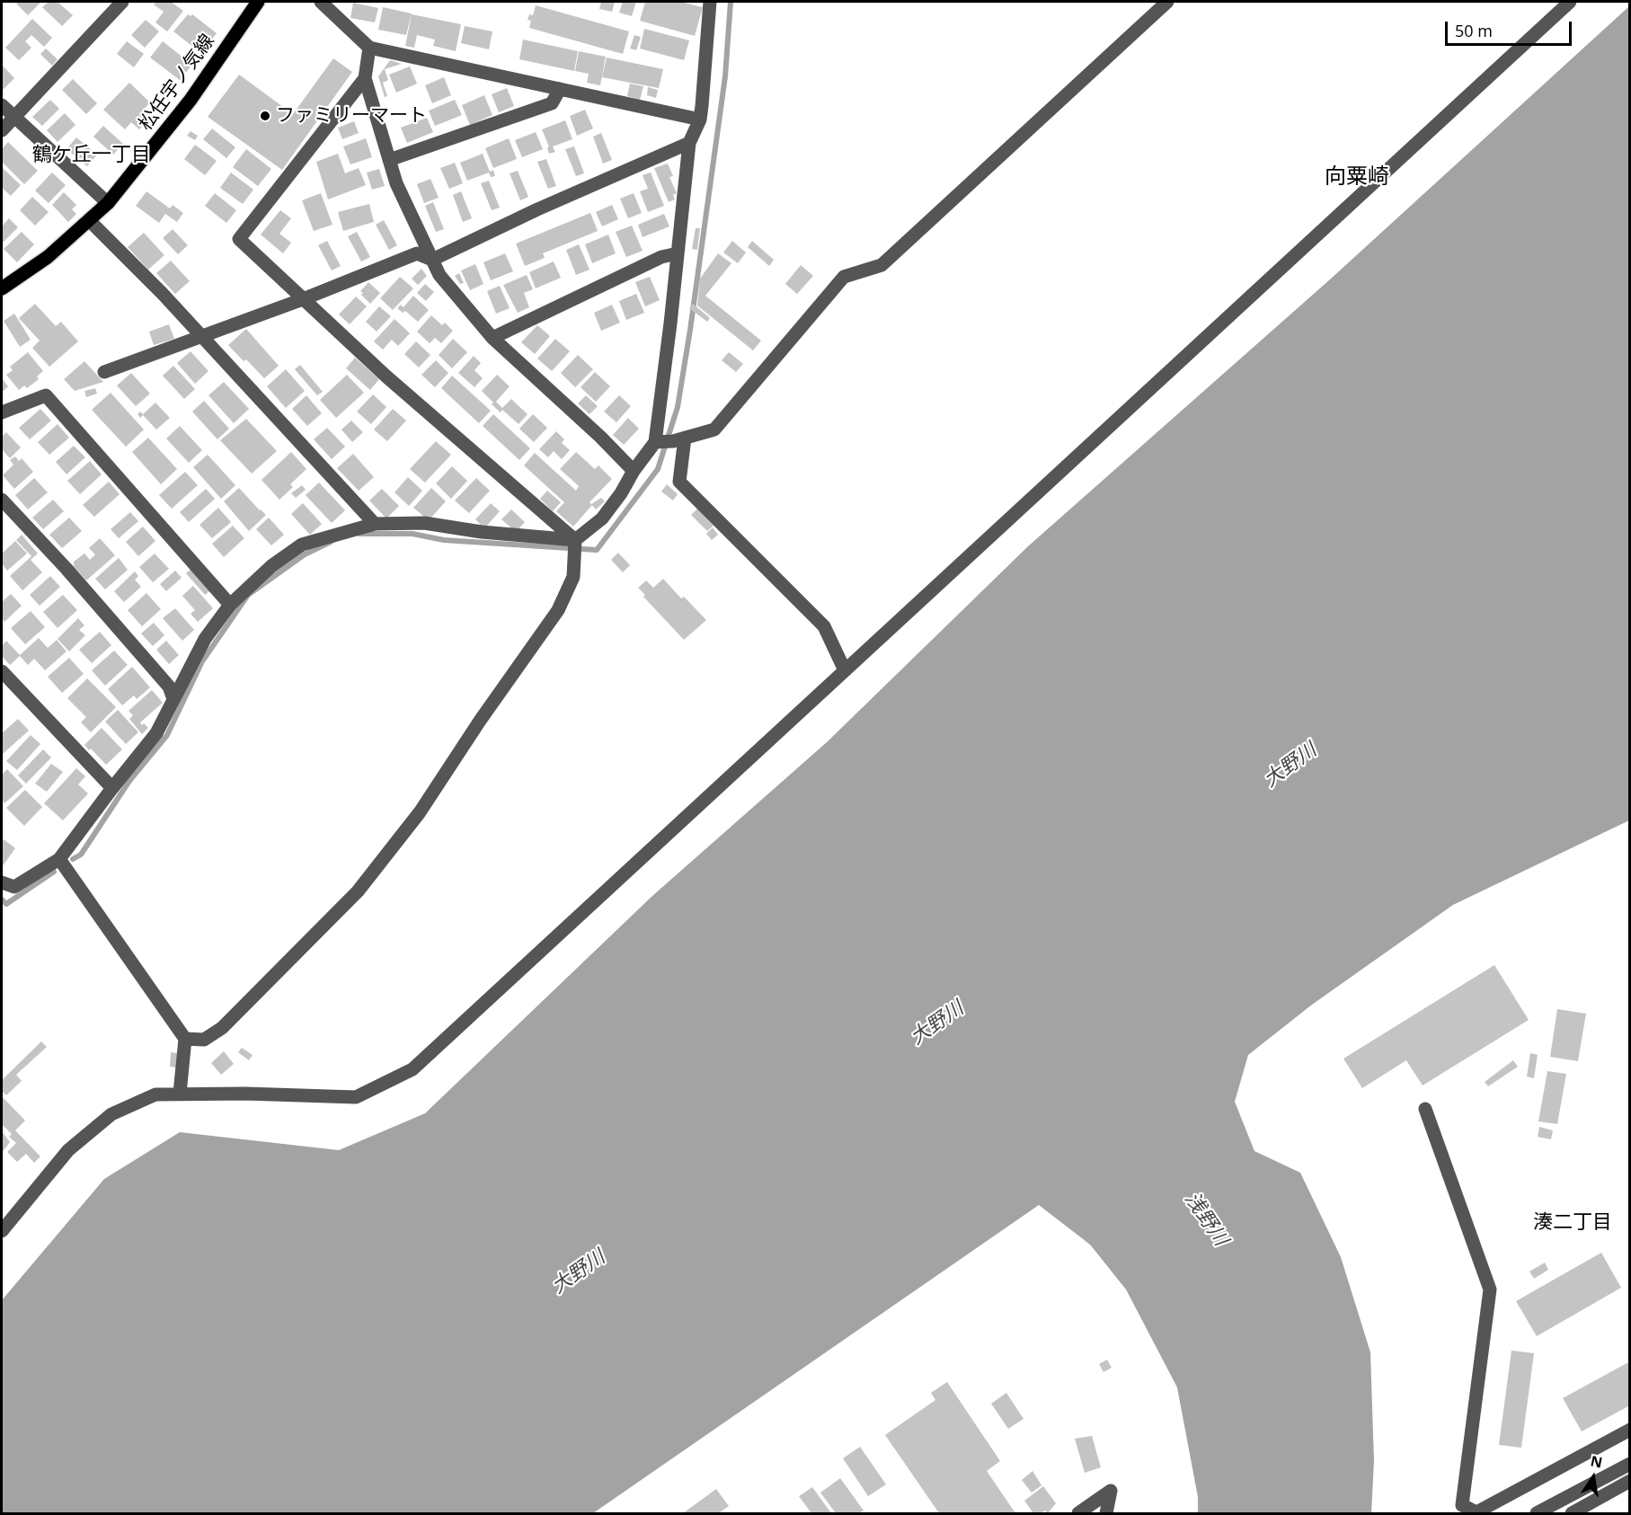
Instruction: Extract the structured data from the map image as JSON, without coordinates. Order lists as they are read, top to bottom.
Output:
{
  "streets": {
    "main road": ["松任宇ノ気線"]
  },
  "districts": ["鶴ケ丘一丁目", "向粟崎", "湊二丁目"],
  "water": ["大野川", "浅野川"],
  "places": ["ファミリーマート"],
  "scale_bar": "50 m",
  "north": "top"
}
